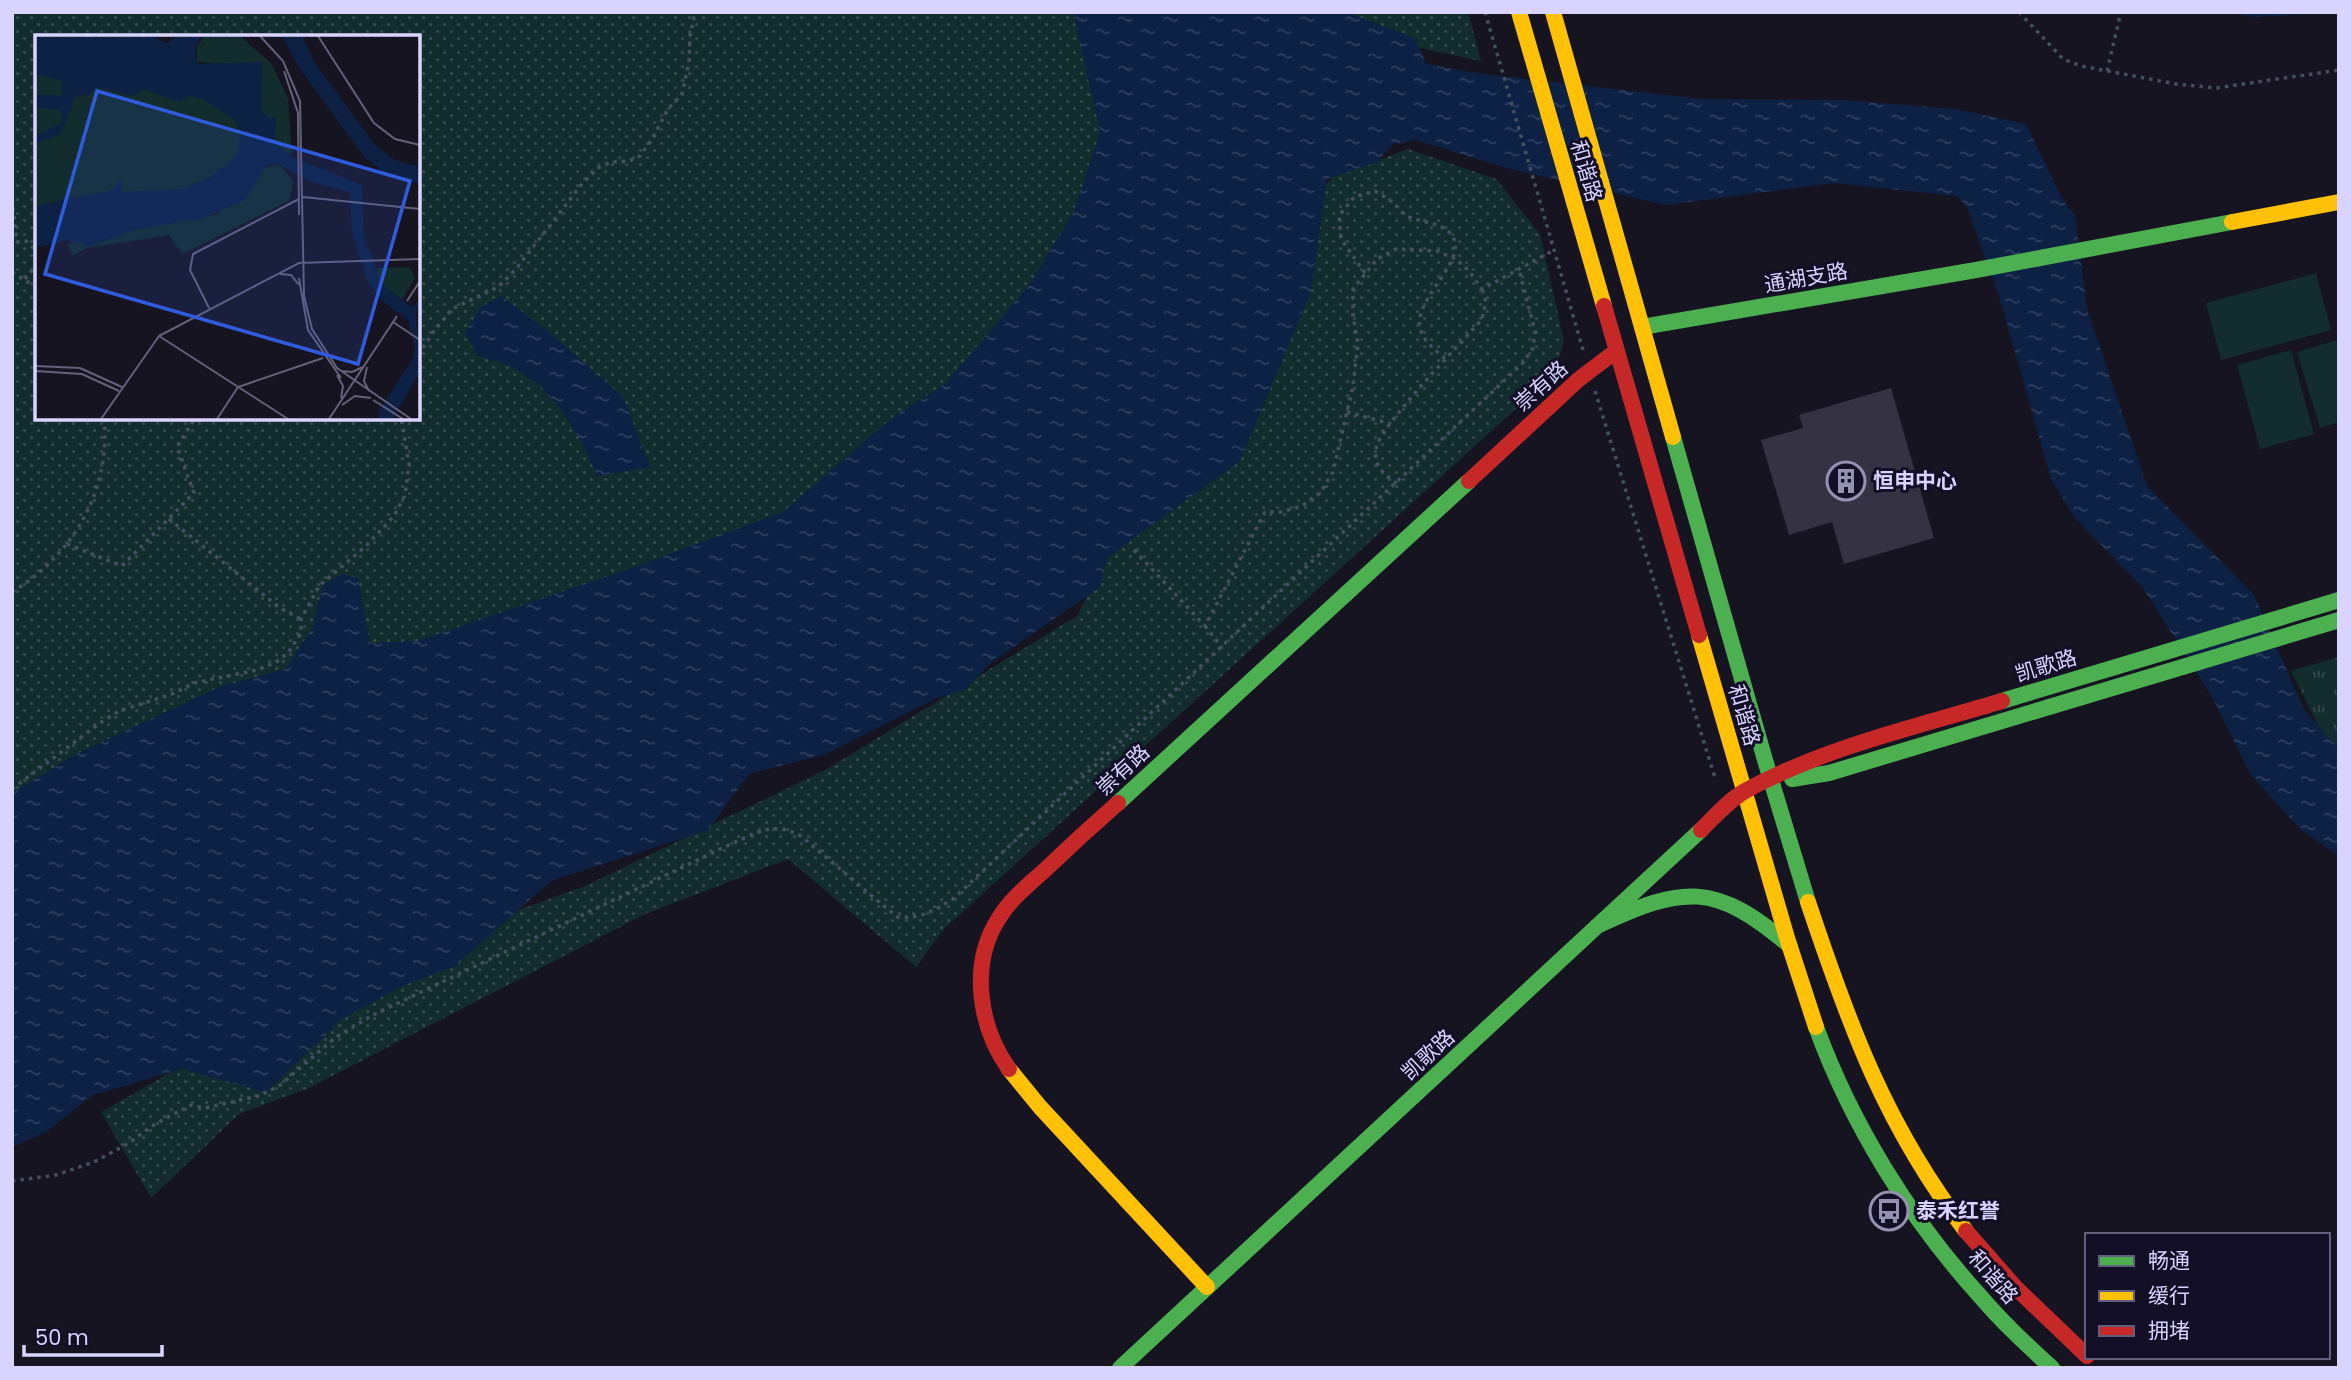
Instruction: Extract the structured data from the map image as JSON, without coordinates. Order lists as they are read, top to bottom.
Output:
{
  "streets": {
    "main road": [
      "和谐路",
      "通湖支路",
      "崇有路",
      "凯歌路"
    ]
  },
  "crossings": [
    ["和谐路", "通湖支路"],
    ["和谐路", "崇有路"],
    ["和谐路", "凯歌路"],
    ["崇有路", "凯歌路"]
  ],
  "places": {
    "building": ["恒申中心"],
    "bus stop": ["泰禾红誉"]
  },
  "legend": ["畅通", "缓行", "拥堵"],
  "scale_bar": "50 m"
}
